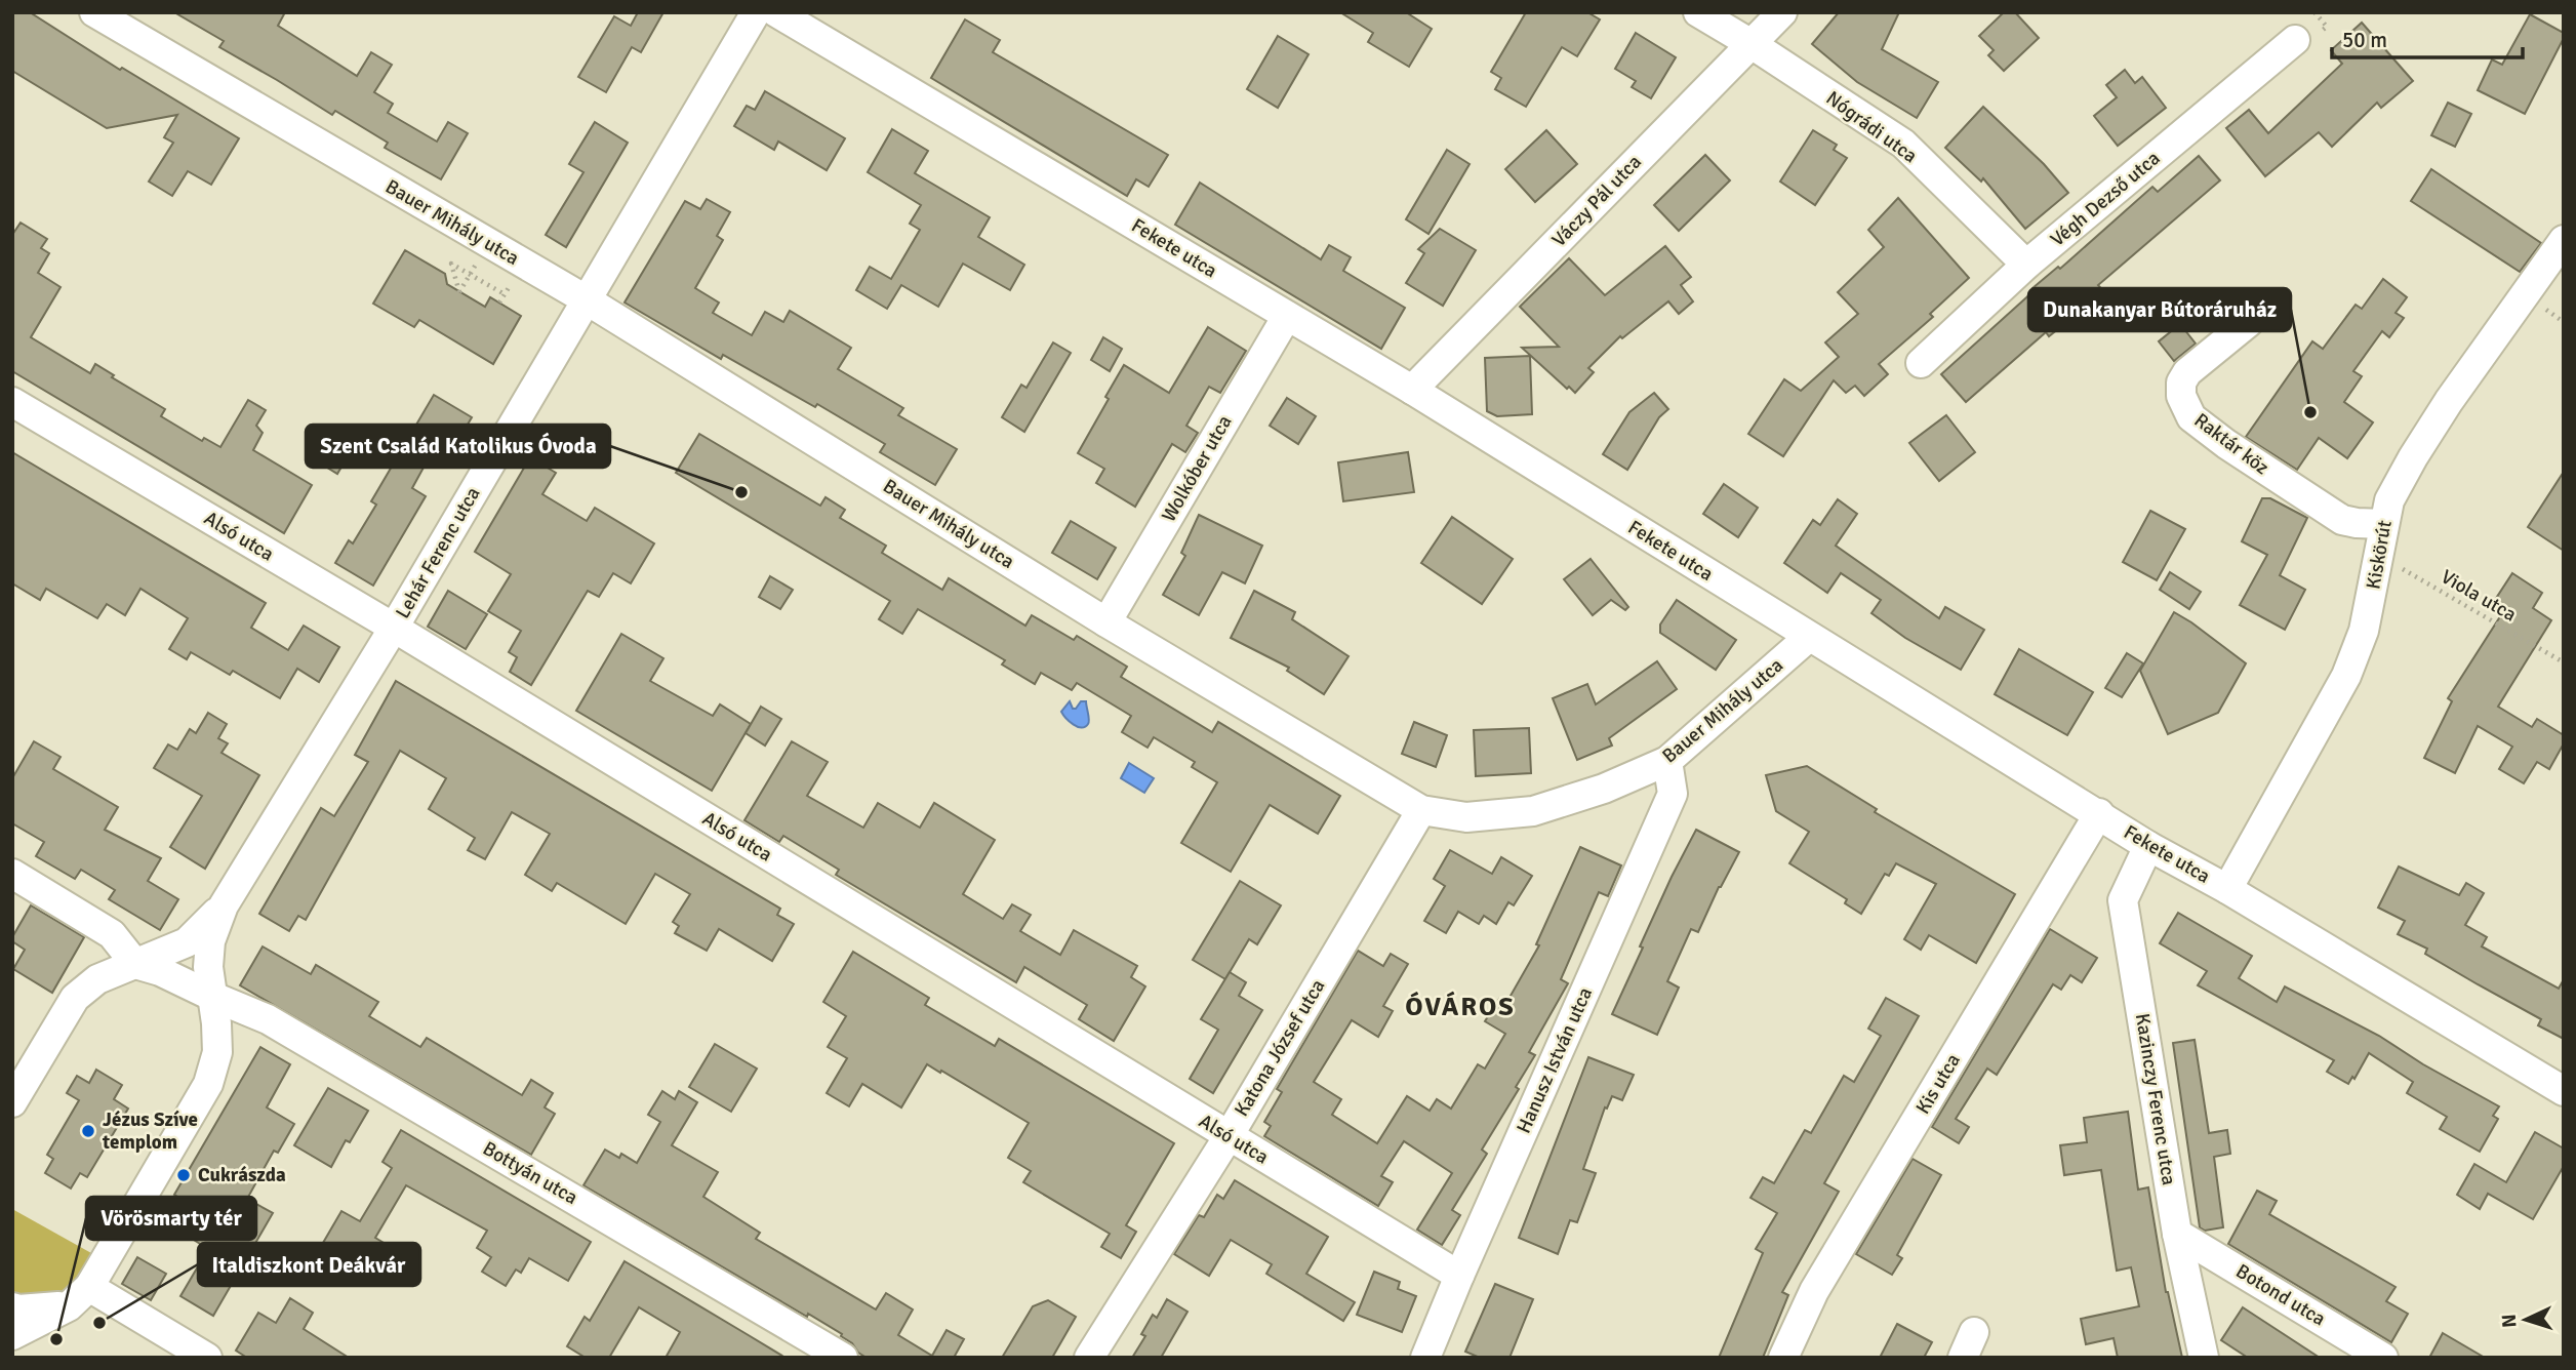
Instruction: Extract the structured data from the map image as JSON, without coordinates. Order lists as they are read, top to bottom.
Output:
{
  "streets": {
    "street": [
      "Nógrádi utca",
      "Végh Dezső utca",
      "Váczy Pál utca",
      "Bauer Mihály utca",
      "Fekete utca",
      "Raktár köz",
      "Wolkóber utca",
      "Alsó utca",
      "Lehár Ferenc utca",
      "Kiskörút",
      "Katona József utca",
      "Hanusz István utca",
      "Kis utca",
      "Kazinczy Ferenc utca",
      "Bottyán utca",
      "Botond utca"
    ],
    "path": ["Viola utca"]
  },
  "crossings": [
    ["Nógrádi utca", "Végh Dezső utca"],
    ["Nógrádi utca", "Váczy Pál utca"],
    ["Váczy Pál utca", "Fekete utca"],
    ["Bauer Mihály utca", "Fekete utca"],
    ["Bauer Mihály utca", "Wolkóber utca"],
    ["Bauer Mihály utca", "Lehár Ferenc utca"],
    ["Bauer Mihály utca", "Katona József utca"],
    ["Bauer Mihály utca", "Hanusz István utca"],
    ["Fekete utca", "Wolkóber utca"],
    ["Fekete utca", "Kiskörút"],
    ["Fekete utca", "Kis utca"],
    ["Fekete utca", "Kazinczy Ferenc utca"],
    ["Raktár köz", "Kiskörút"],
    ["Alsó utca", "Lehár Ferenc utca"],
    ["Alsó utca", "Katona József utca"],
    ["Alsó utca", "Hanusz István utca"],
    ["Kiskörút", "Viola utca"],
    ["Kazinczy Ferenc utca", "Botond utca"]
  ],
  "districts": ["ÓVÁROS"],
  "places": [
    "Dunakanyar Bútoráruház",
    "Szent Család Katolikus Óvoda",
    "Jézus Szíve templom",
    "Cukrászda",
    "Italdiszkont Deákvár",
    "Vörösmarty tér"
  ],
  "scale_bar": "50 m",
  "north": "left"
}
